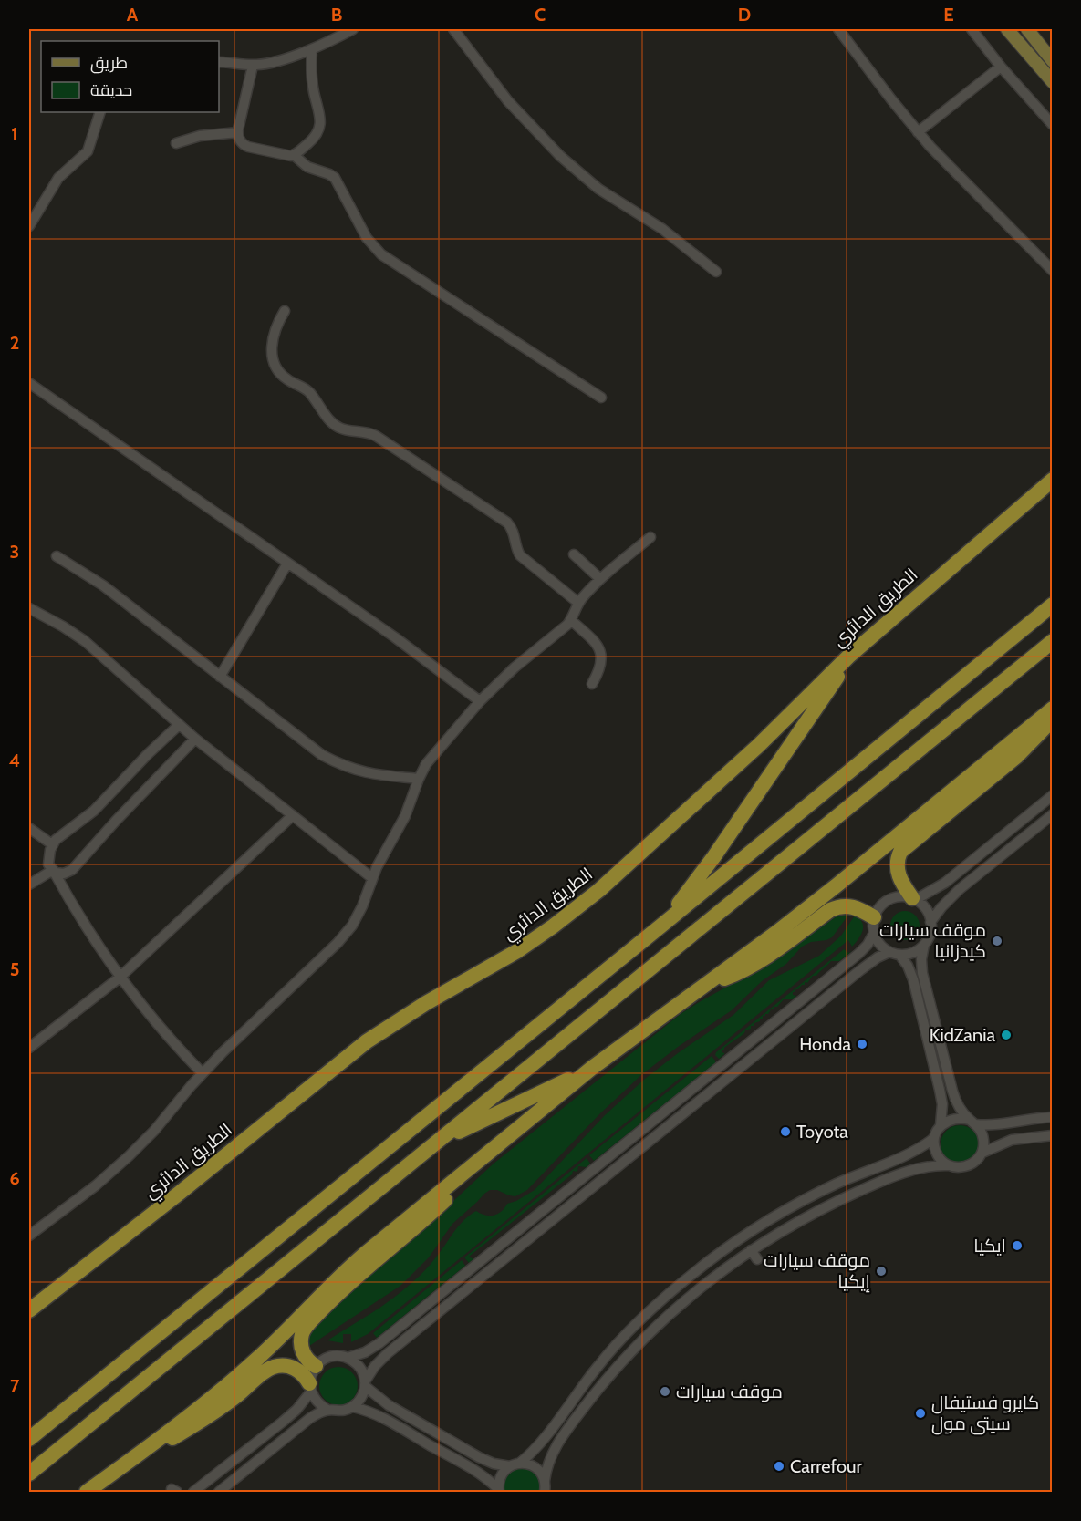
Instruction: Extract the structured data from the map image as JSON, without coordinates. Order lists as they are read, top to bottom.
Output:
{
  "streets": {
    "highway": ["الطريق الدائري"]
  },
  "places": [
    "موقف سيارات كيدزانيا",
    "KidZania",
    "Honda",
    "Toyota",
    "ايكيا",
    "موقف سيارات إيكيا",
    "موقف سيارات",
    "كايرو فستيفال سيتى مول",
    "Carrefour"
  ],
  "legend": ["طريق", "حديقة"],
  "grid": {
    "columns": [
      "A",
      "B",
      "C",
      "D",
      "E"
    ],
    "rows": [
      "1",
      "2",
      "3",
      "4",
      "5",
      "6",
      "7"
    ]
  }
}
